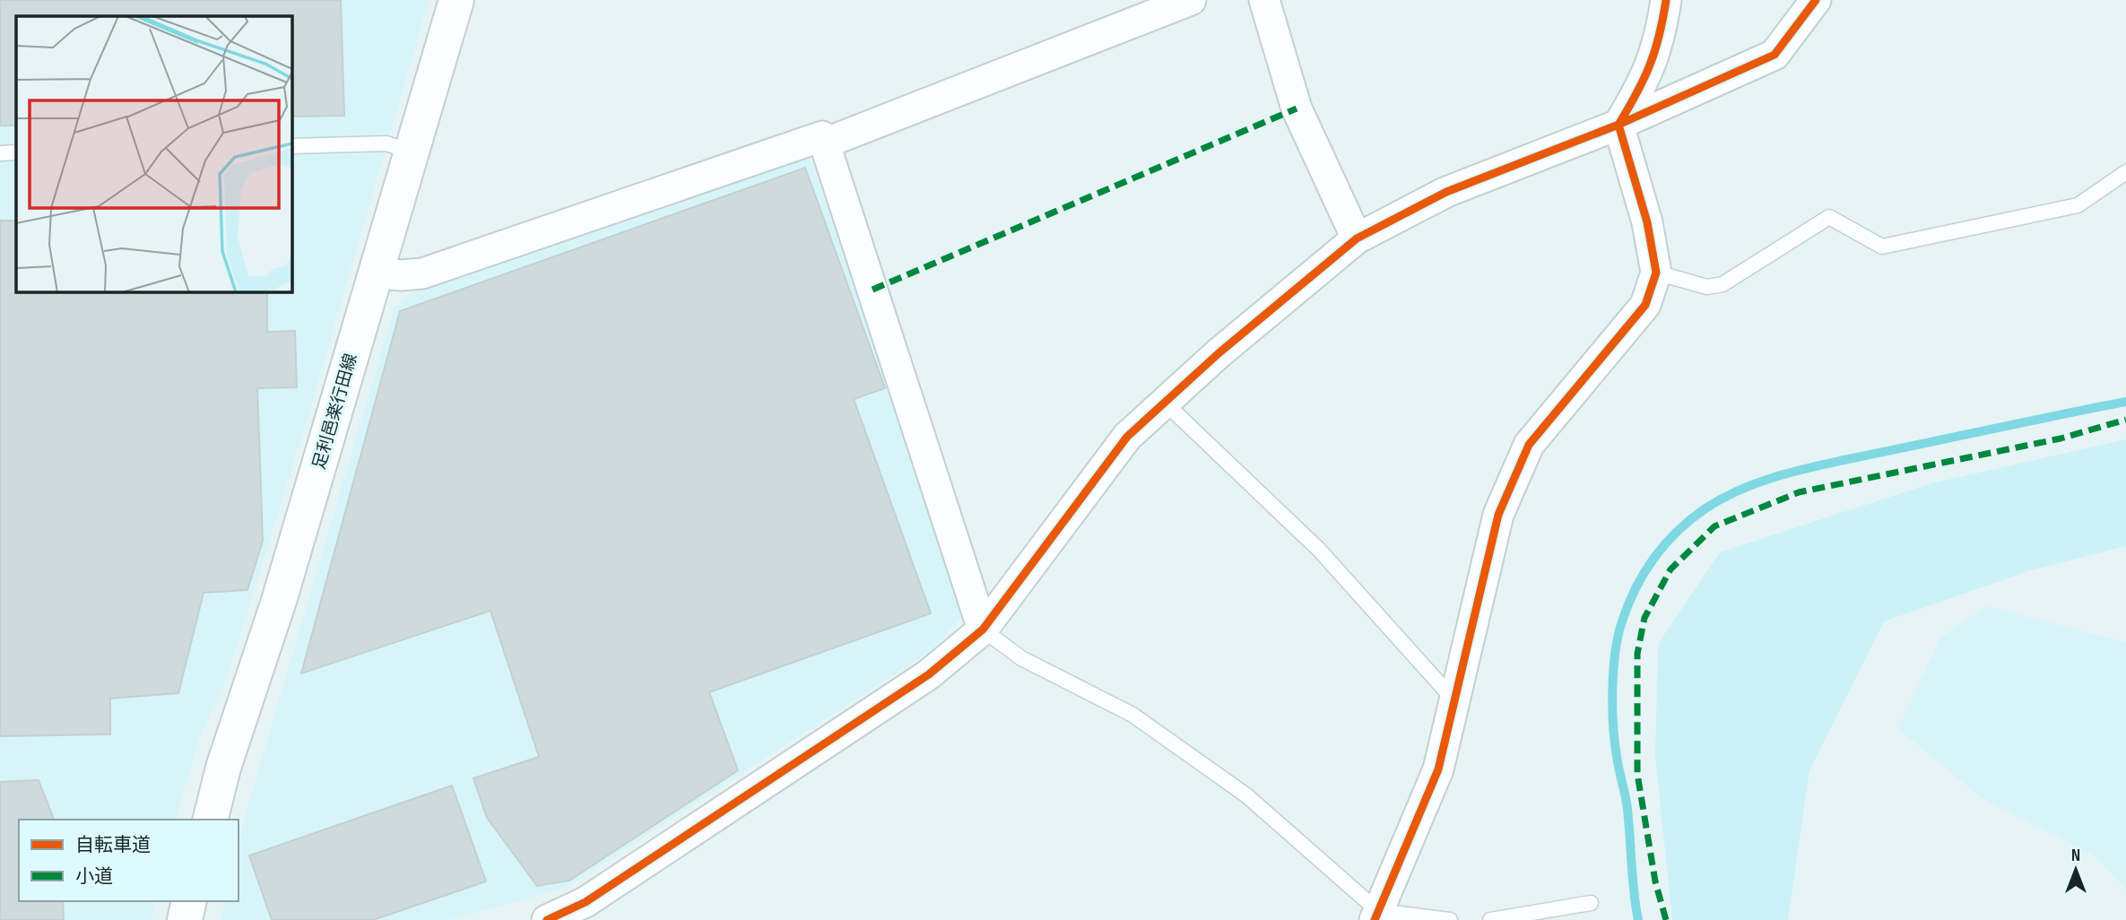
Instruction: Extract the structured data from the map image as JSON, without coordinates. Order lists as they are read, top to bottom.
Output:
{
  "streets": {
    "main road": ["足利邑楽行田線"]
  },
  "legend": ["自転車道", "小道"],
  "north": "top"
}
